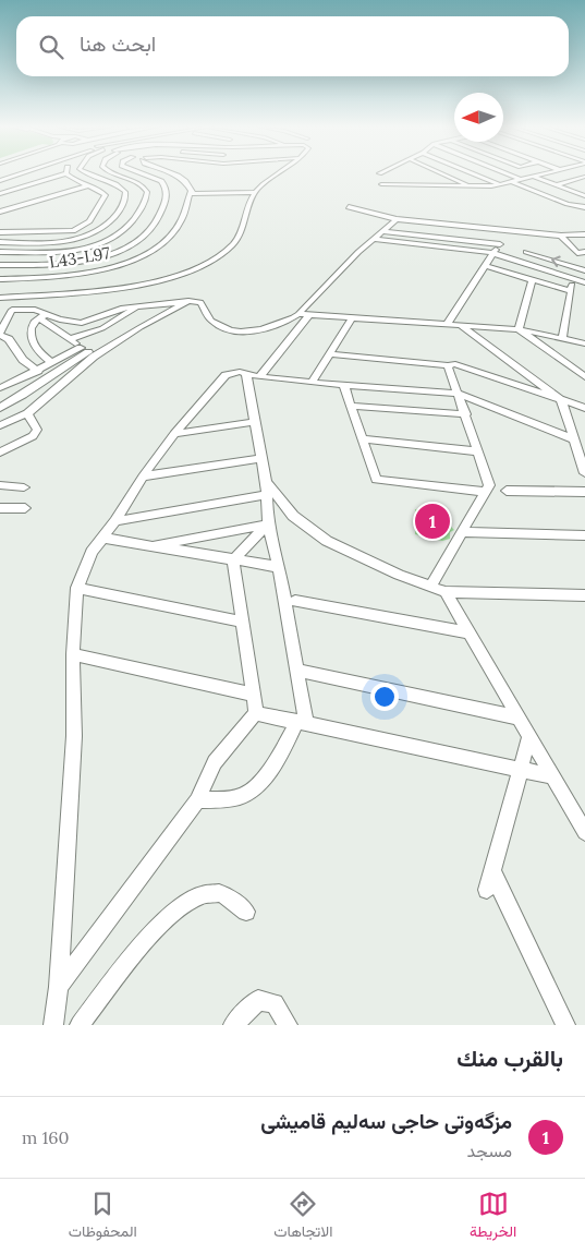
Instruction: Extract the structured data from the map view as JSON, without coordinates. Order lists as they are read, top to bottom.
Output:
{
  "streets": {
    "street": ["L43-L97"]
  },
  "north": "left",
  "page": {
    "search": "ابحث هنا",
    "pins": "1",
    "heading": "بالقرب منك",
    "list": [
      {
        "mark": "1",
        "name": "مزگەوتی حاجی سەلیم قامیشی",
        "note": "مسجد",
        "value": "160 m"
      }
    ],
    "nav": ["الخريطة", "الاتجاهات", "المحفوظات"]
  }
}
